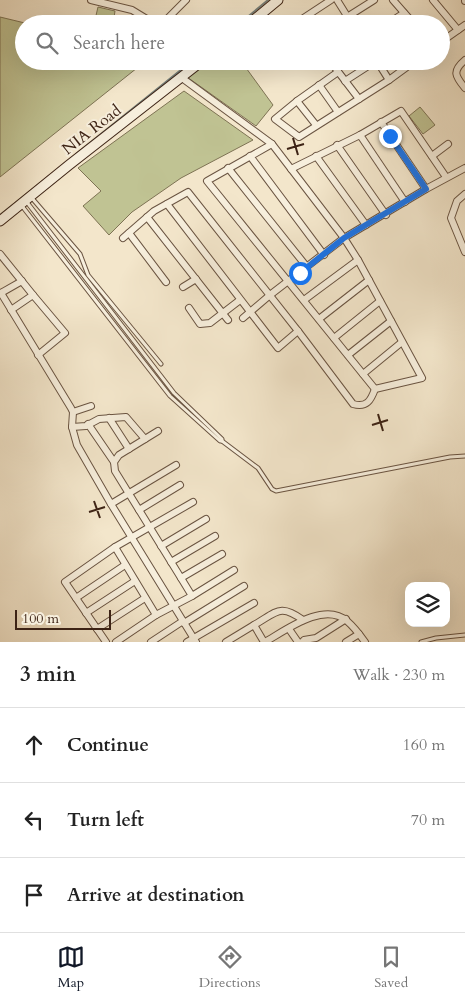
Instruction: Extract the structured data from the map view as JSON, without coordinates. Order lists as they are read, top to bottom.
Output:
{
  "streets": {
    "street": ["NIA Road"]
  },
  "scale_bar": "100 m",
  "page": {
    "search": "Search here",
    "scale": "100 m",
    "heading": ["3 min", "Walk · 230 m"],
    "list": [
      ["Continue", "160 m"],
      ["Turn left", "70 m"],
      "Arrive at destination"
    ],
    "nav": ["Map", "Directions", "Saved"]
  }
}
